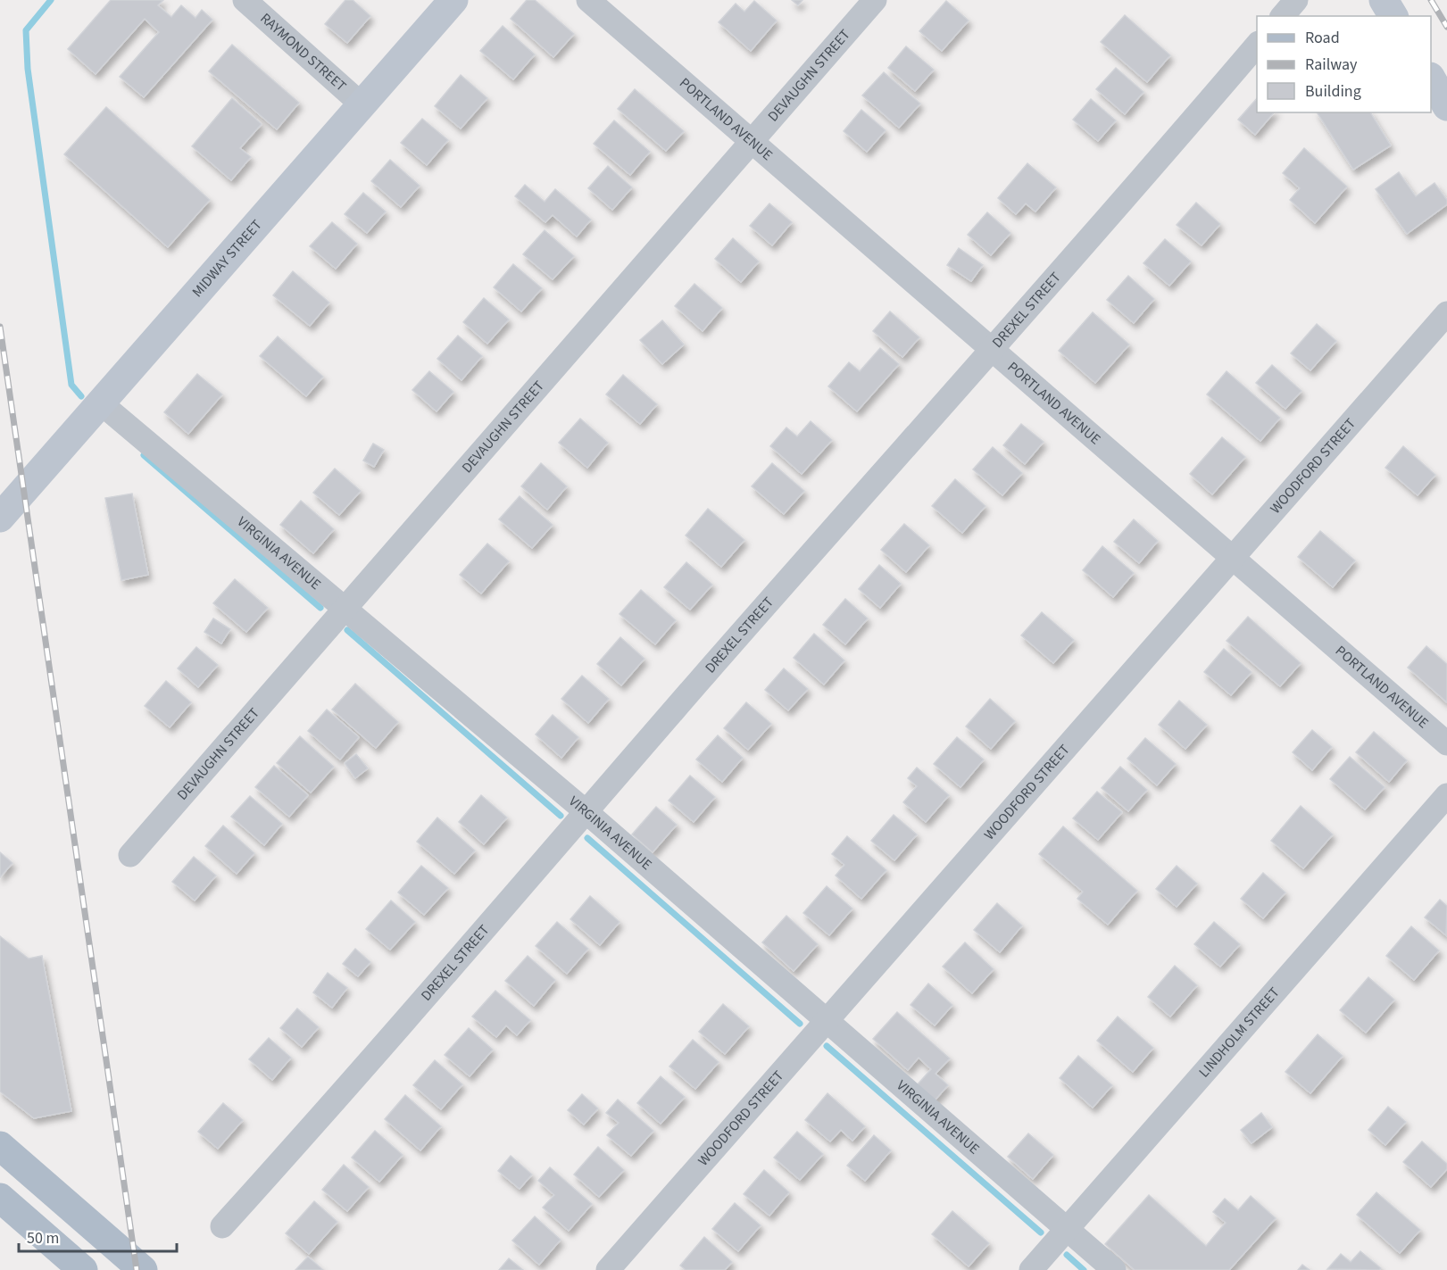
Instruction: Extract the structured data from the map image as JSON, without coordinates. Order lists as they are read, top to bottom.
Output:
{
  "streets": {
    "street": [
      "RAYMOND STREET",
      "DEVAUGHN STREET",
      "PORTLAND AVENUE",
      "MIDWAY STREET",
      "DREXEL STREET",
      "WOODFORD STREET",
      "VIRGINIA AVENUE",
      "LINDHOLM STREET"
    ]
  },
  "crossings": [
    ["RAYMOND STREET", "MIDWAY STREET"],
    ["DEVAUGHN STREET", "PORTLAND AVENUE"],
    ["DEVAUGHN STREET", "VIRGINIA AVENUE"],
    ["PORTLAND AVENUE", "DREXEL STREET"],
    ["PORTLAND AVENUE", "WOODFORD STREET"],
    ["MIDWAY STREET", "VIRGINIA AVENUE"],
    ["DREXEL STREET", "VIRGINIA AVENUE"],
    ["WOODFORD STREET", "VIRGINIA AVENUE"],
    ["VIRGINIA AVENUE", "LINDHOLM STREET"]
  ],
  "legend": ["Road", "Railway", "Building"],
  "scale_bar": "50 m"
}
